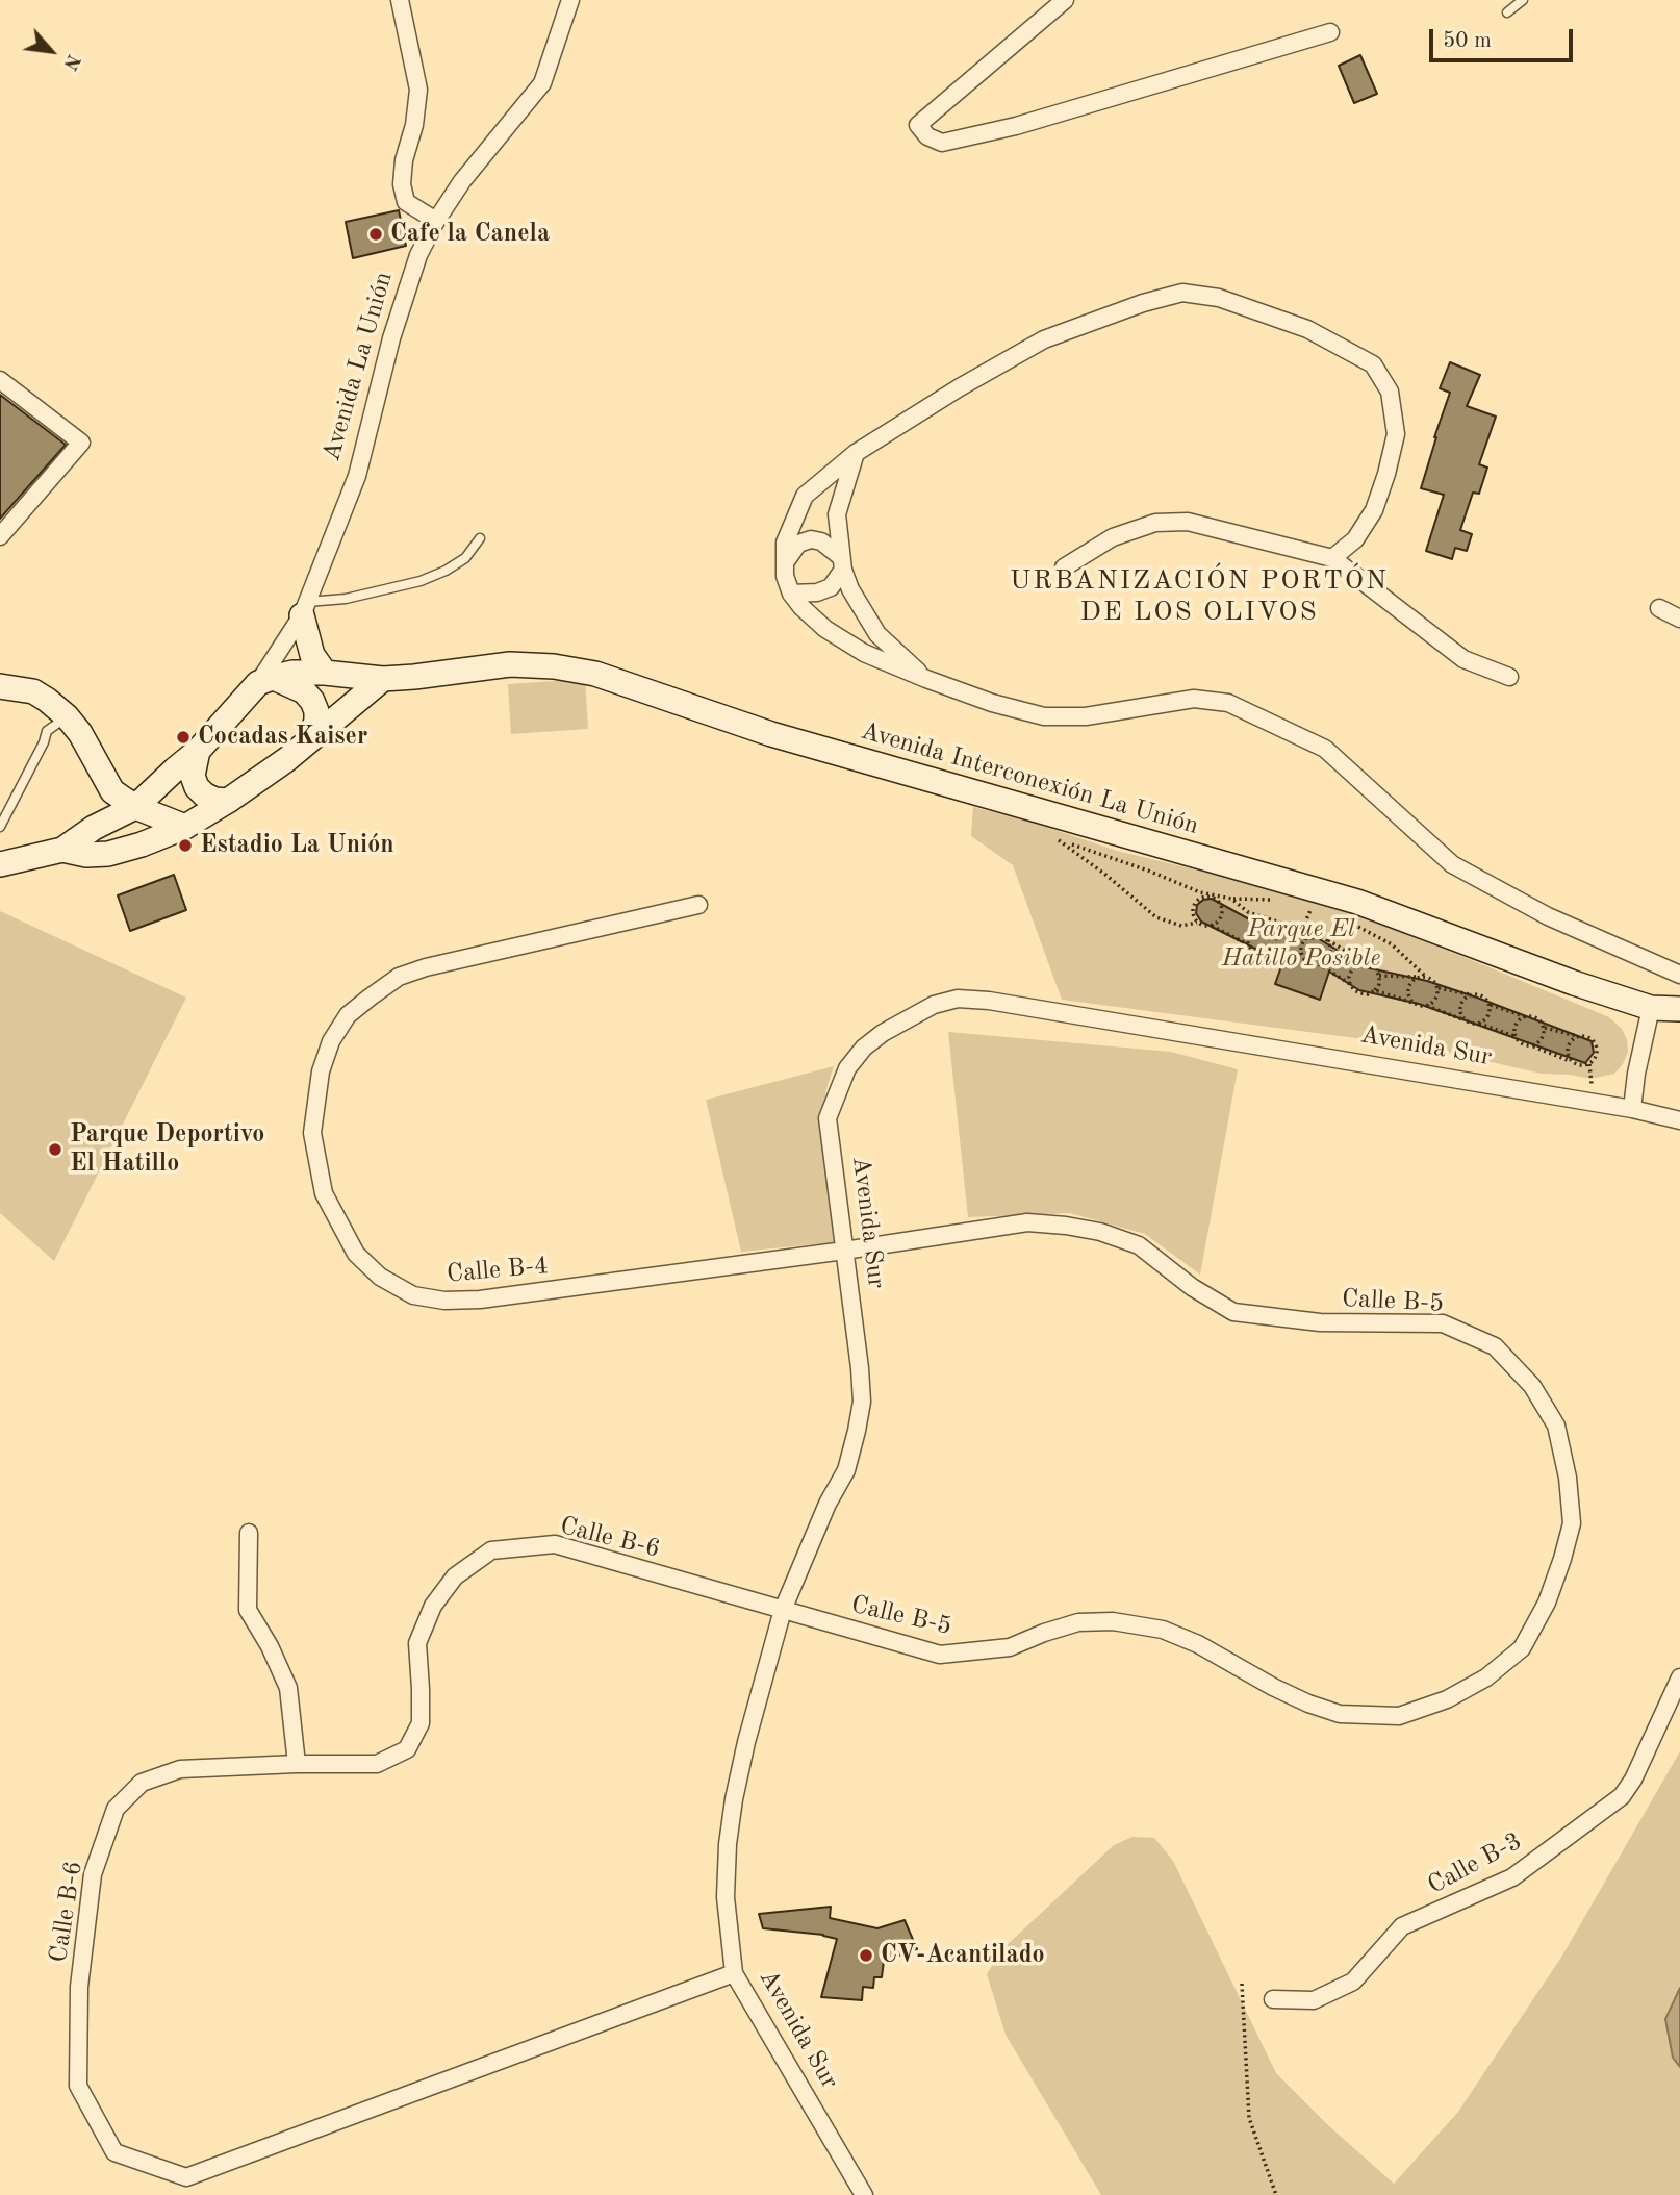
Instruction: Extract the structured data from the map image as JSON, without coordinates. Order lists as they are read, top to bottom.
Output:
{
  "streets": {
    "street": [
      "Avenida La Unión",
      "Avenida Interconexión La Unión",
      "Avenida Sur",
      "Calle B-4",
      "Calle B-5",
      "Calle B-6",
      "Calle B-3"
    ]
  },
  "crossings": [
    ["Avenida La Unión", "Avenida Interconexión La Unión"],
    ["Avenida Sur", "Calle B-4"],
    ["Avenida Sur", "Calle B-5"],
    ["Avenida Sur", "Calle B-6"],
    ["Calle B-4", "Calle B-5"],
    ["Calle B-5", "Calle B-6"]
  ],
  "districts": ["URBANIZACIÓN PORTÓN DE LOS OLIVOS"],
  "parks": ["Parque El Hatillo Posible"],
  "places": [
    "Cafe la Canela",
    "Cocadas Kaiser",
    "Estadio La Unión",
    "Parque Deportivo El Hatillo",
    "CV-Acantilado"
  ],
  "scale_bar": "50 m",
  "north": "bottom right"
}
